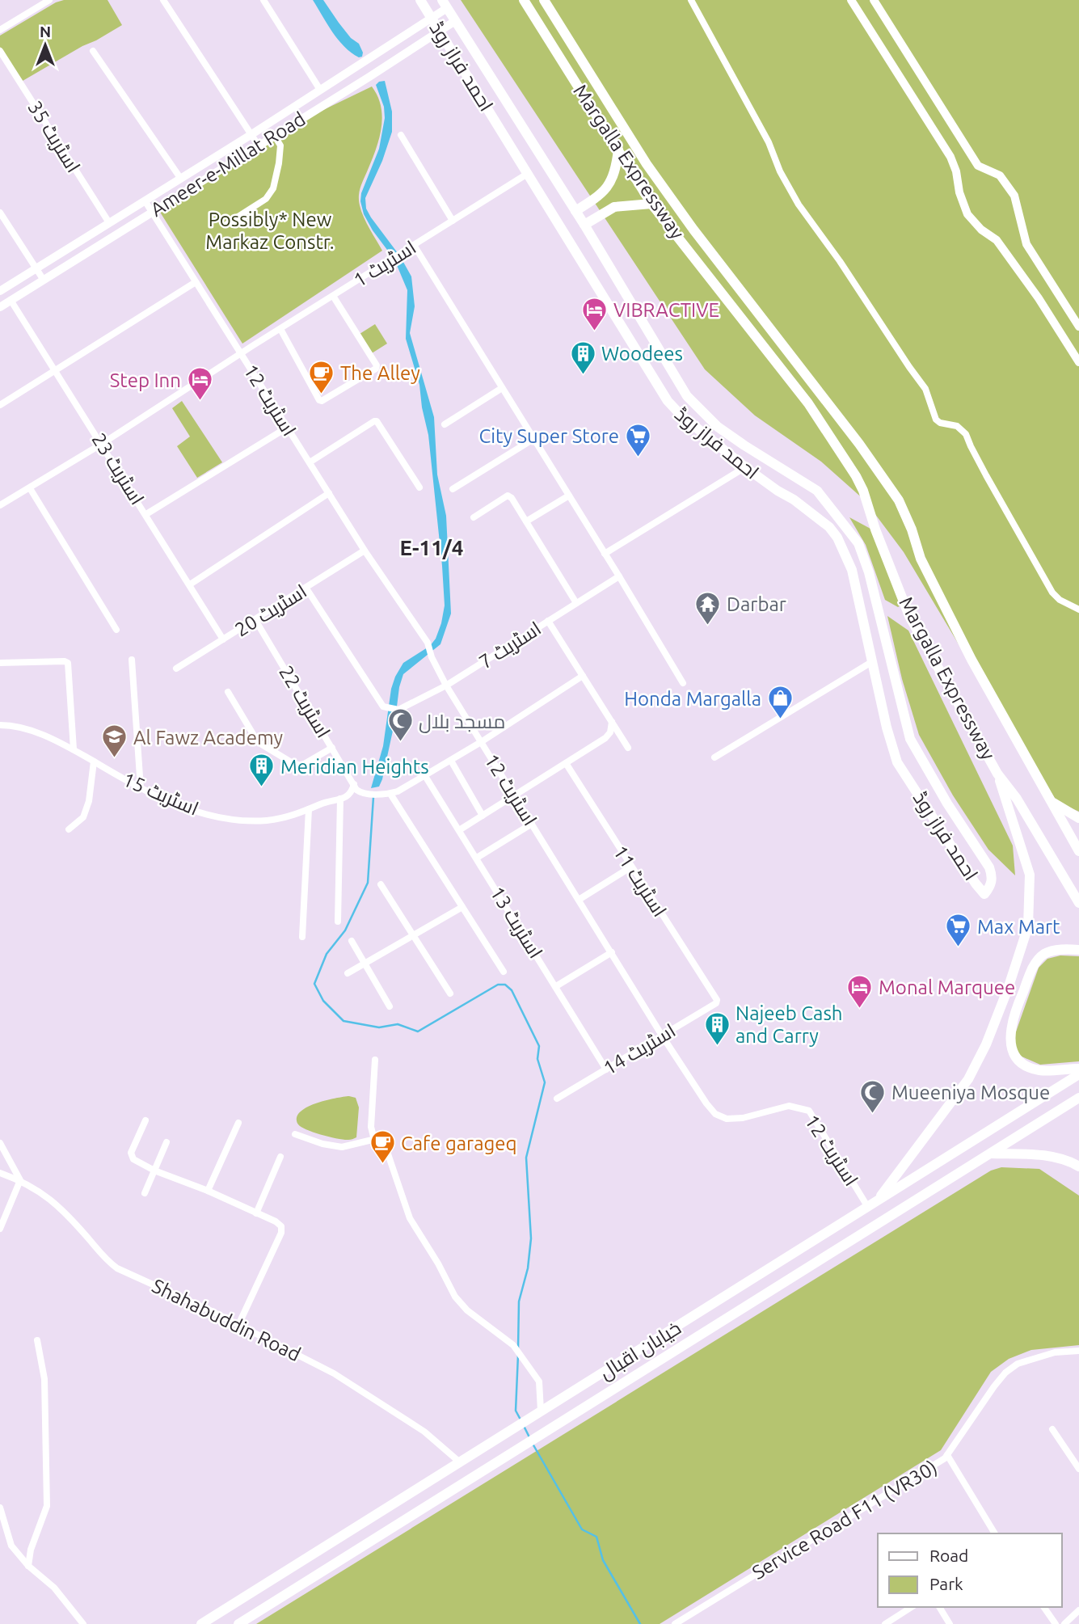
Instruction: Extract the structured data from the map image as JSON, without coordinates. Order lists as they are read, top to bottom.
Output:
{
  "streets": {
    "main road": [
      "احمد فراز روڈ",
      "Margalla Expressway",
      "Ameer-e-Millat Road",
      "خیابان اقبال"
    ],
    "street": [
      "اسٹریٹ 35",
      "اسٹریٹ 1",
      "اسٹریٹ 12",
      "اسٹریٹ 23",
      "اسٹریٹ 20",
      "اسٹریٹ 7",
      "اسٹریٹ 22",
      "اسٹریٹ 15",
      "اسٹریٹ 11",
      "اسٹریٹ 13",
      "اسٹریٹ 14",
      "Shahabuddin Road",
      "Service Road F11 (VR30)"
    ]
  },
  "crossings": [
    ["احمد فراز روڈ", "Ameer-e-Millat Road"],
    ["احمد فراز روڈ", "اسٹریٹ 1"],
    ["اسٹریٹ 35", "Ameer-e-Millat Road"],
    ["Ameer-e-Millat Road", "اسٹریٹ 12"],
    ["Ameer-e-Millat Road", "اسٹریٹ 23"],
    ["اسٹریٹ 1", "اسٹریٹ 12"],
    ["اسٹریٹ 1", "اسٹریٹ 23"],
    ["اسٹریٹ 12", "اسٹریٹ 20"],
    ["اسٹریٹ 12", "اسٹریٹ 7"],
    ["اسٹریٹ 12", "اسٹریٹ 14"],
    ["اسٹریٹ 12", "خیابان اقبال"],
    ["اسٹریٹ 23", "اسٹریٹ 20"],
    ["اسٹریٹ 20", "اسٹریٹ 7"],
    ["اسٹریٹ 20", "اسٹریٹ 22"],
    ["اسٹریٹ 22", "اسٹریٹ 15"],
    ["اسٹریٹ 11", "اسٹریٹ 14"],
    ["اسٹریٹ 13", "اسٹریٹ 14"],
    ["Shahabuddin Road", "خیابان اقبال"]
  ],
  "districts": ["E-11/4"],
  "parks": ["Possibly* New Markaz Constr."],
  "places": {
    "hotel": ["VIBRACTIVE", "Step Inn", "Monal Marquee"],
    "building": ["Woodees", "Meridian Heights", "Najeeb Cash and Carry"],
    "cafe": ["The Alley", "Cafe garageq"],
    "supermarket": ["City Super Store", "Max Mart"],
    "temple": ["Darbar"],
    "shop": ["Honda Margalla"],
    "mosque": ["مسجد بلال", "Mueeniya Mosque"],
    "school or university": ["Al Fawz Academy"]
  },
  "legend": ["Road", "Park"],
  "north": "top"
}
